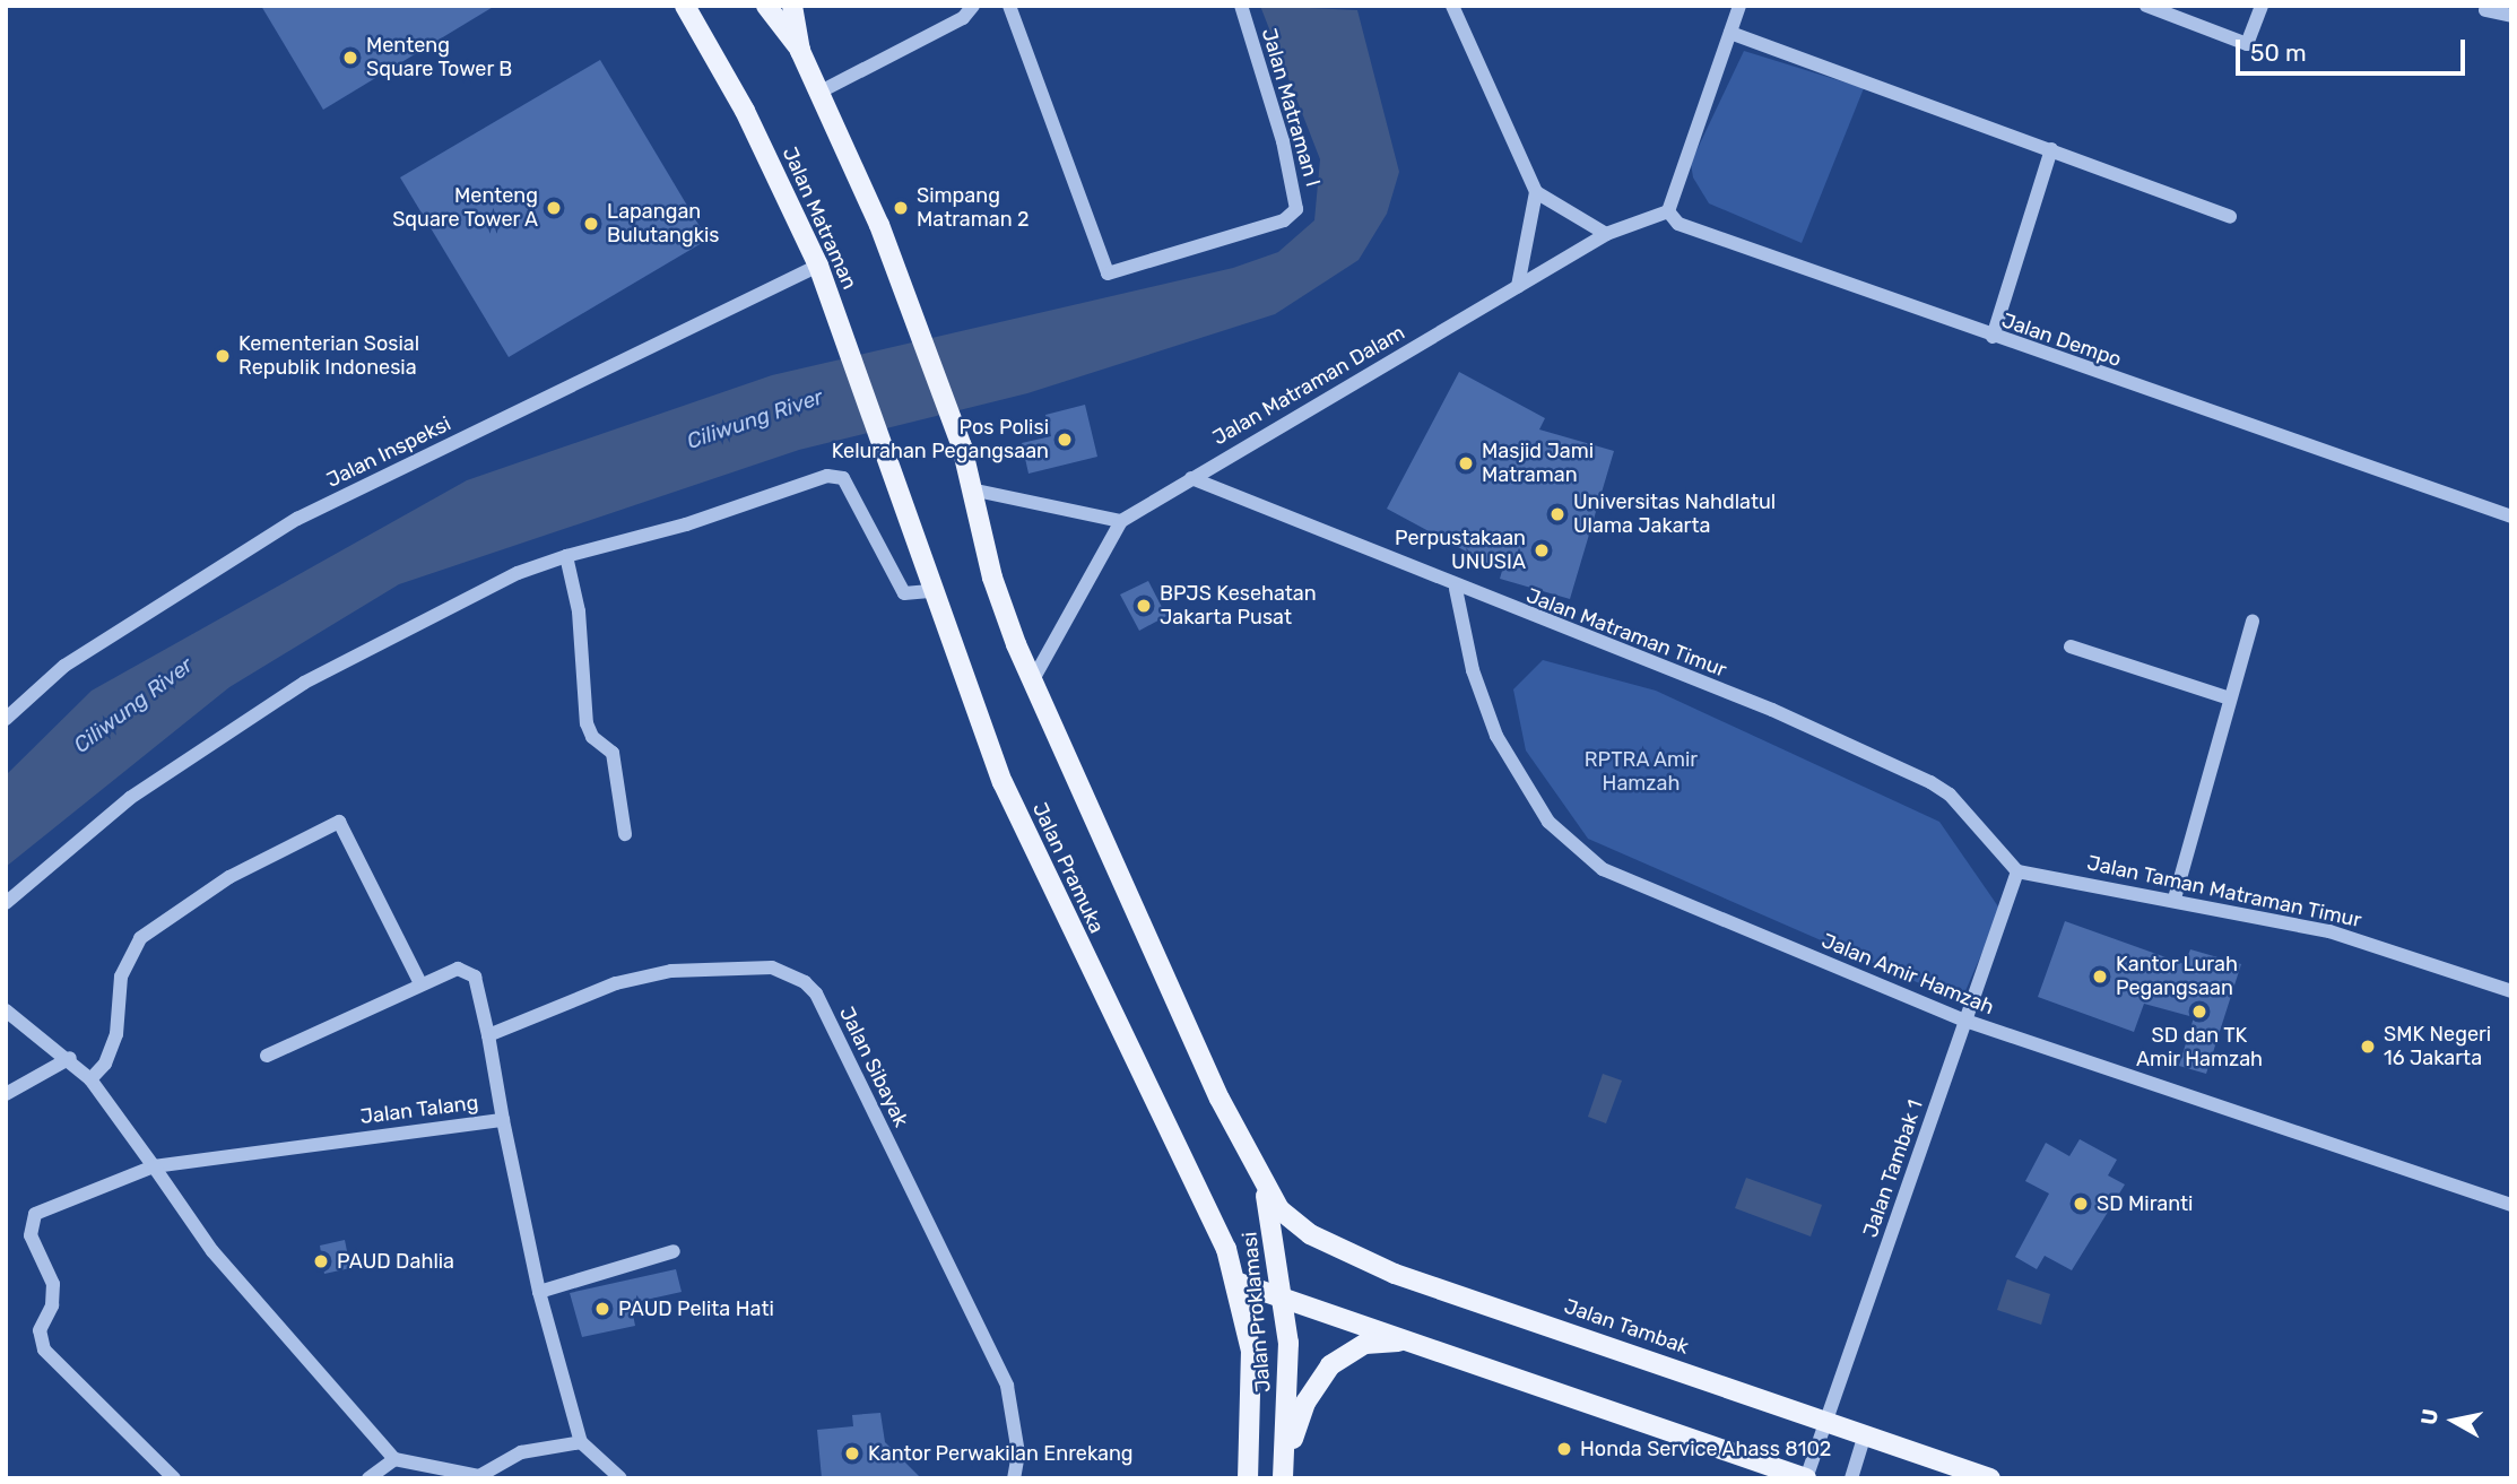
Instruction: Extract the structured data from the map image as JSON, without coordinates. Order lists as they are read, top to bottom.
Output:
{
  "streets": {
    "main road": [
      "Jalan Matraman",
      "Jalan Pramuka",
      "Jalan Proklamasi",
      "Jalan Tambak"
    ],
    "street": [
      "Jalan Matraman I",
      "Jalan Dempo",
      "Jalan Matraman Dalam",
      "Jalan Inspeksi",
      "Jalan Matraman Timur",
      "Jalan Taman Matraman Timur",
      "Jalan Amir Hamzah",
      "Jalan Sibayak",
      "Jalan Talang",
      "Jalan Tambak 1"
    ]
  },
  "crossings": [
    ["Jalan Matraman", "Jalan Inspeksi"],
    ["Jalan Matraman", "Jalan Pramuka"],
    ["Jalan Matraman Dalam", "Jalan Matraman Timur"],
    ["Jalan Matraman Timur", "Jalan Taman Matraman Timur"],
    ["Jalan Matraman Timur", "Jalan Amir Hamzah"],
    ["Jalan Matraman Timur", "Jalan Tambak 1"],
    ["Jalan Pramuka", "Jalan Proklamasi"],
    ["Jalan Taman Matraman Timur", "Jalan Tambak 1"],
    ["Jalan Amir Hamzah", "Jalan Tambak 1"],
    ["Jalan Tambak 1", "Jalan Tambak"],
    ["Jalan Proklamasi", "Jalan Tambak"]
  ],
  "water": ["Ciliwung River"],
  "parks": ["RPTRA Amir Hamzah"],
  "places": [
    "Menteng Square Tower B",
    "Menteng Square Tower A",
    "Simpang Matraman 2",
    "Lapangan Bulutangkis",
    "Kementerian Sosial Republik Indonesia",
    "Pos Polisi Kelurahan Pegangsaan",
    "Masjid Jami Matraman",
    "Universitas Nahdlatul Ulama Jakarta",
    "Perpustakaan UNUSIA",
    "BPJS Kesehatan Jakarta Pusat",
    "Kantor Lurah Pegangsaan",
    "SD dan TK Amir Hamzah",
    "SMK Negeri 16 Jakarta",
    "SD Miranti",
    "PAUD Dahlia",
    "PAUD Pelita Hati",
    "Honda Service Ahass 8102",
    "Kantor Perwakilan Enrekang"
  ],
  "scale_bar": "50 m",
  "north": "left"
}
